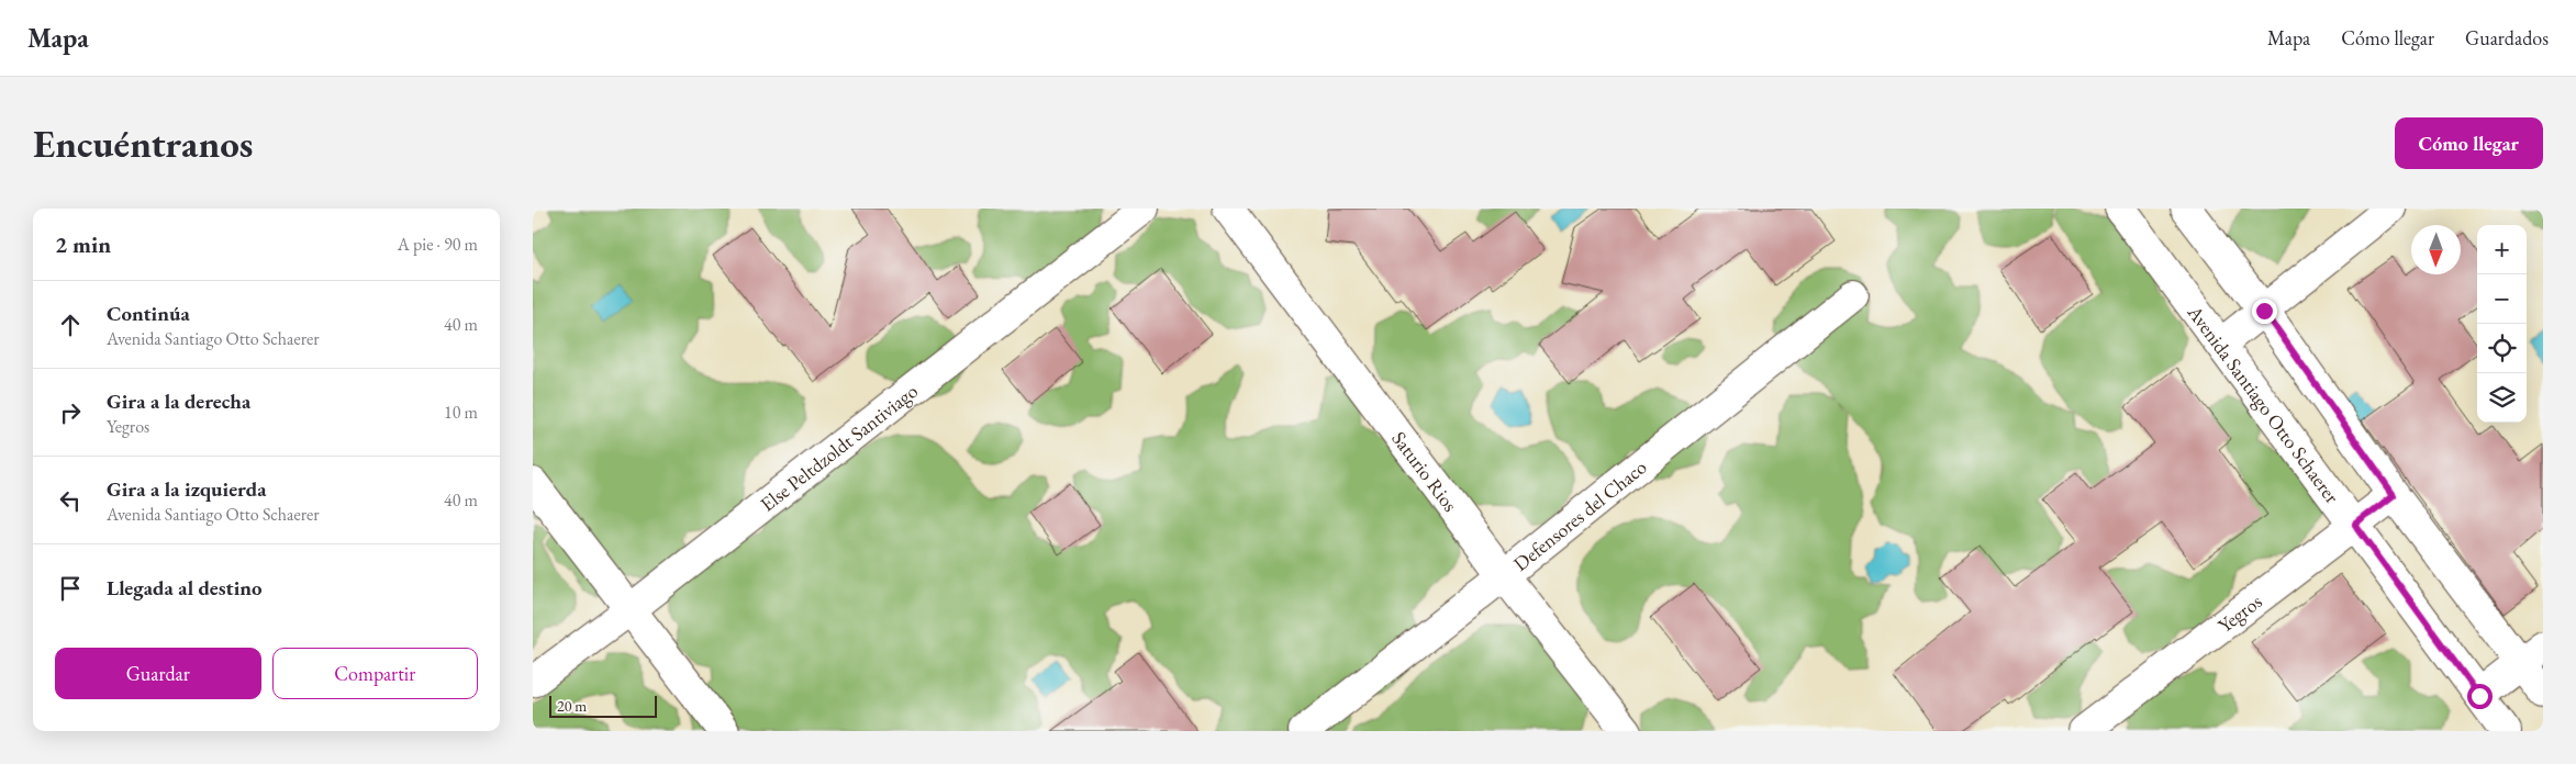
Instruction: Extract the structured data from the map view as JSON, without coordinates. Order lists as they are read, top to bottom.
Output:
{
  "streets": {
    "street": [
      "Avenida Santiago Otto Schaerer",
      "Else Peltdzoldt Santiviago",
      "Saturio Rios",
      "Defensores del Chaco",
      "Yegros"
    ]
  },
  "crossings": [
    ["Avenida Santiago Otto Schaerer", "Yegros"],
    ["Saturio Rios", "Defensores del Chaco"]
  ],
  "scale_bar": "20 m",
  "north": "bottom",
  "page": {
    "header": "Mapa",
    "nav": ["Mapa", "Cómo llegar", "Guardados"],
    "buttons": [
      "Cómo llegar",
      ["Guardar", "Compartir"]
    ],
    "title": "Encuéntranos",
    "heading": ["2 min", "A pie · 90 m"],
    "map_buttons": ["+", "−"],
    "list": [
      ["Continúa", "Avenida Santiago Otto Schaerer", "40 m"],
      ["Gira a la derecha", "Yegros", "10 m"],
      ["Gira a la izquierda", "Avenida Santiago Otto Schaerer", "40 m"],
      "Llegada al destino"
    ],
    "scale": "20 m"
  }
}
